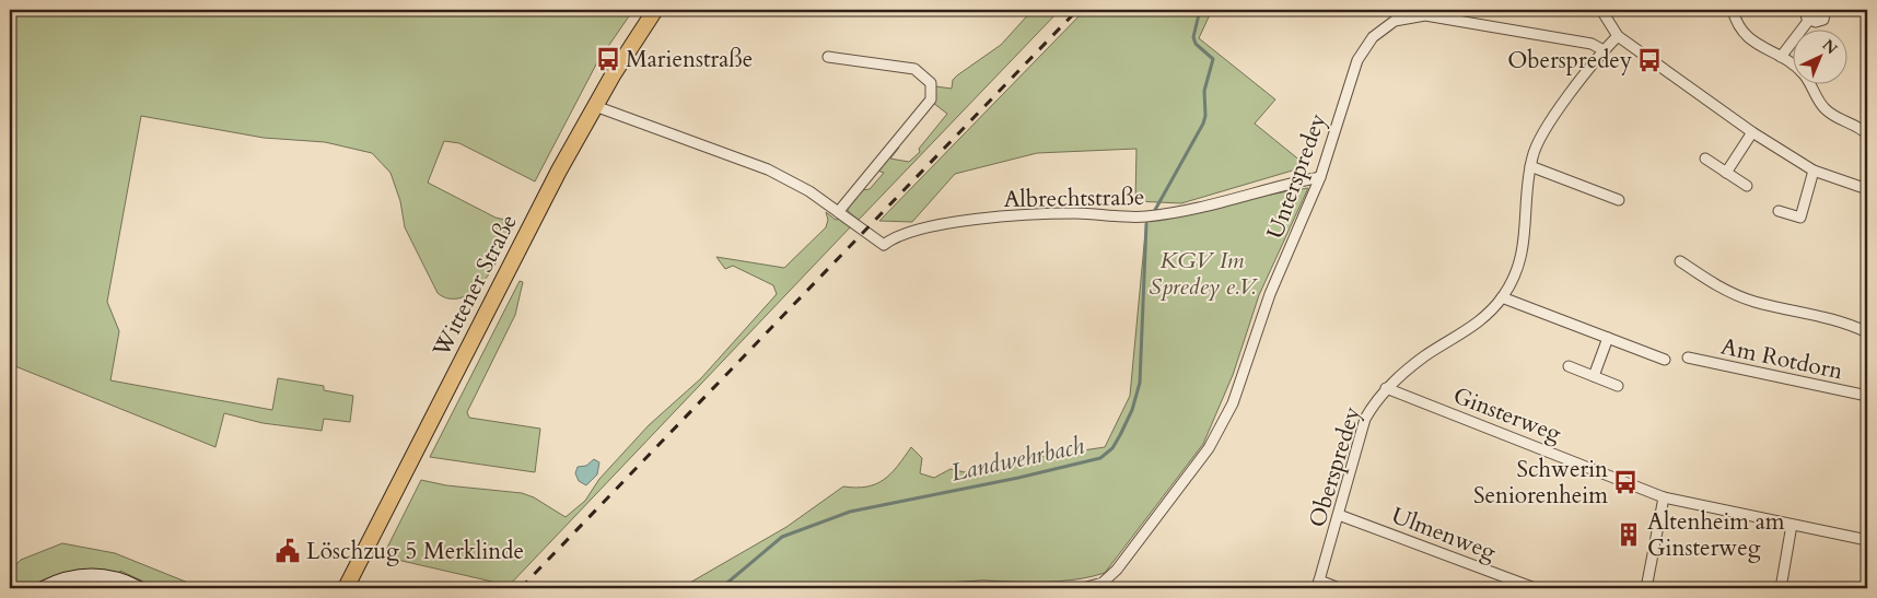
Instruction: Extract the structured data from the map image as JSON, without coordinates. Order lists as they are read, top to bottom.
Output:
{
  "streets": {
    "main road": ["Wittener Straße"],
    "street": [
      "Unterspredey",
      "Albrechtstraße",
      "Am Rotdorn",
      "Ginsterweg",
      "Oberspredey",
      "Ulmenweg"
    ]
  },
  "crossings": [
    ["Unterspredey", "Albrechtstraße"],
    ["Unterspredey", "Oberspredey"],
    ["Albrechtstraße", "Wittener Straße"],
    ["Ginsterweg", "Oberspredey"],
    ["Oberspredey", "Ulmenweg"]
  ],
  "water": ["Landwehrbach"],
  "parks": ["KGV Im Spredey e.V."],
  "places": {
    "bus stop": ["Marienstraße", "Oberspredey", "Schwerin Seniorenheim"],
    "building": ["Altenheim am Ginsterweg"],
    "public building": ["Löschzug 5 Merklinde"]
  },
  "north": "top right"
}
